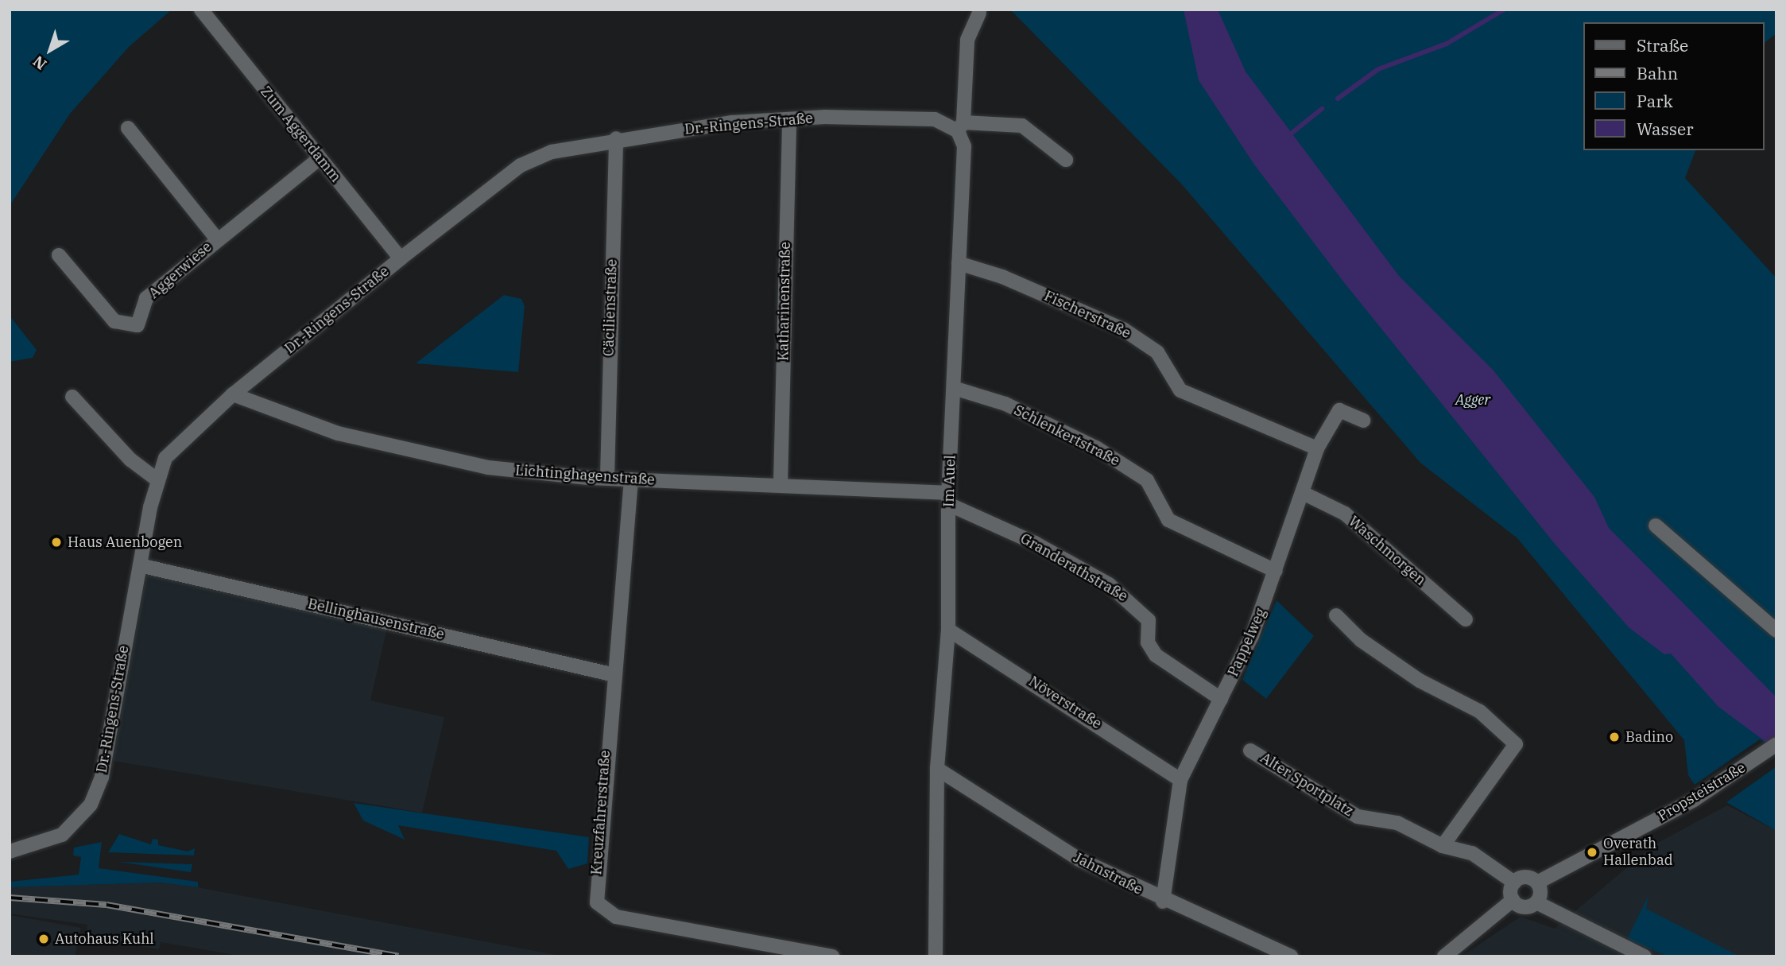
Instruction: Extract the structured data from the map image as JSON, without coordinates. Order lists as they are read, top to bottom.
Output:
{
  "streets": {
    "street": [
      "Dr.-Ringens-Straße",
      "Zum Aggerdamm",
      "Aggerwiese",
      "Katharinenstraße",
      "Cäcilienstraße",
      "Fischerstraße",
      "Schlenkertstraße",
      "Lichtinghagenstraße",
      "Im Auel",
      "Waschmorgen",
      "Granderathstraße",
      "Bellinghausenstraße",
      "Pappelweg",
      "Növerstraße",
      "Alter Sportplatz",
      "Propsteistraße",
      "Kreuzfahrerstraße",
      "Jahnstraße"
    ]
  },
  "crossings": [
    ["Dr.-Ringens-Straße", "Zum Aggerdamm"],
    ["Dr.-Ringens-Straße", "Katharinenstraße"],
    ["Dr.-Ringens-Straße", "Cäcilienstraße"],
    ["Dr.-Ringens-Straße", "Lichtinghagenstraße"],
    ["Dr.-Ringens-Straße", "Im Auel"],
    ["Dr.-Ringens-Straße", "Bellinghausenstraße"],
    ["Zum Aggerdamm", "Aggerwiese"],
    ["Katharinenstraße", "Lichtinghagenstraße"],
    ["Cäcilienstraße", "Lichtinghagenstraße"],
    ["Fischerstraße", "Im Auel"],
    ["Fischerstraße", "Pappelweg"],
    ["Schlenkertstraße", "Im Auel"],
    ["Schlenkertstraße", "Pappelweg"],
    ["Lichtinghagenstraße", "Im Auel"],
    ["Lichtinghagenstraße", "Granderathstraße"],
    ["Lichtinghagenstraße", "Kreuzfahrerstraße"],
    ["Im Auel", "Granderathstraße"],
    ["Im Auel", "Növerstraße"],
    ["Im Auel", "Jahnstraße"],
    ["Waschmorgen", "Pappelweg"],
    ["Granderathstraße", "Pappelweg"],
    ["Bellinghausenstraße", "Kreuzfahrerstraße"],
    ["Pappelweg", "Növerstraße"],
    ["Pappelweg", "Jahnstraße"],
    ["Alter Sportplatz", "Propsteistraße"]
  ],
  "parks": ["Agger"],
  "places": [
    "Haus Auenbogen",
    "Badino",
    "Overath Hallenbad",
    "Autohaus Kuhl"
  ],
  "legend": [
    "Straße",
    "Bahn",
    "Park",
    "Wasser"
  ],
  "north": "bottom left"
}
